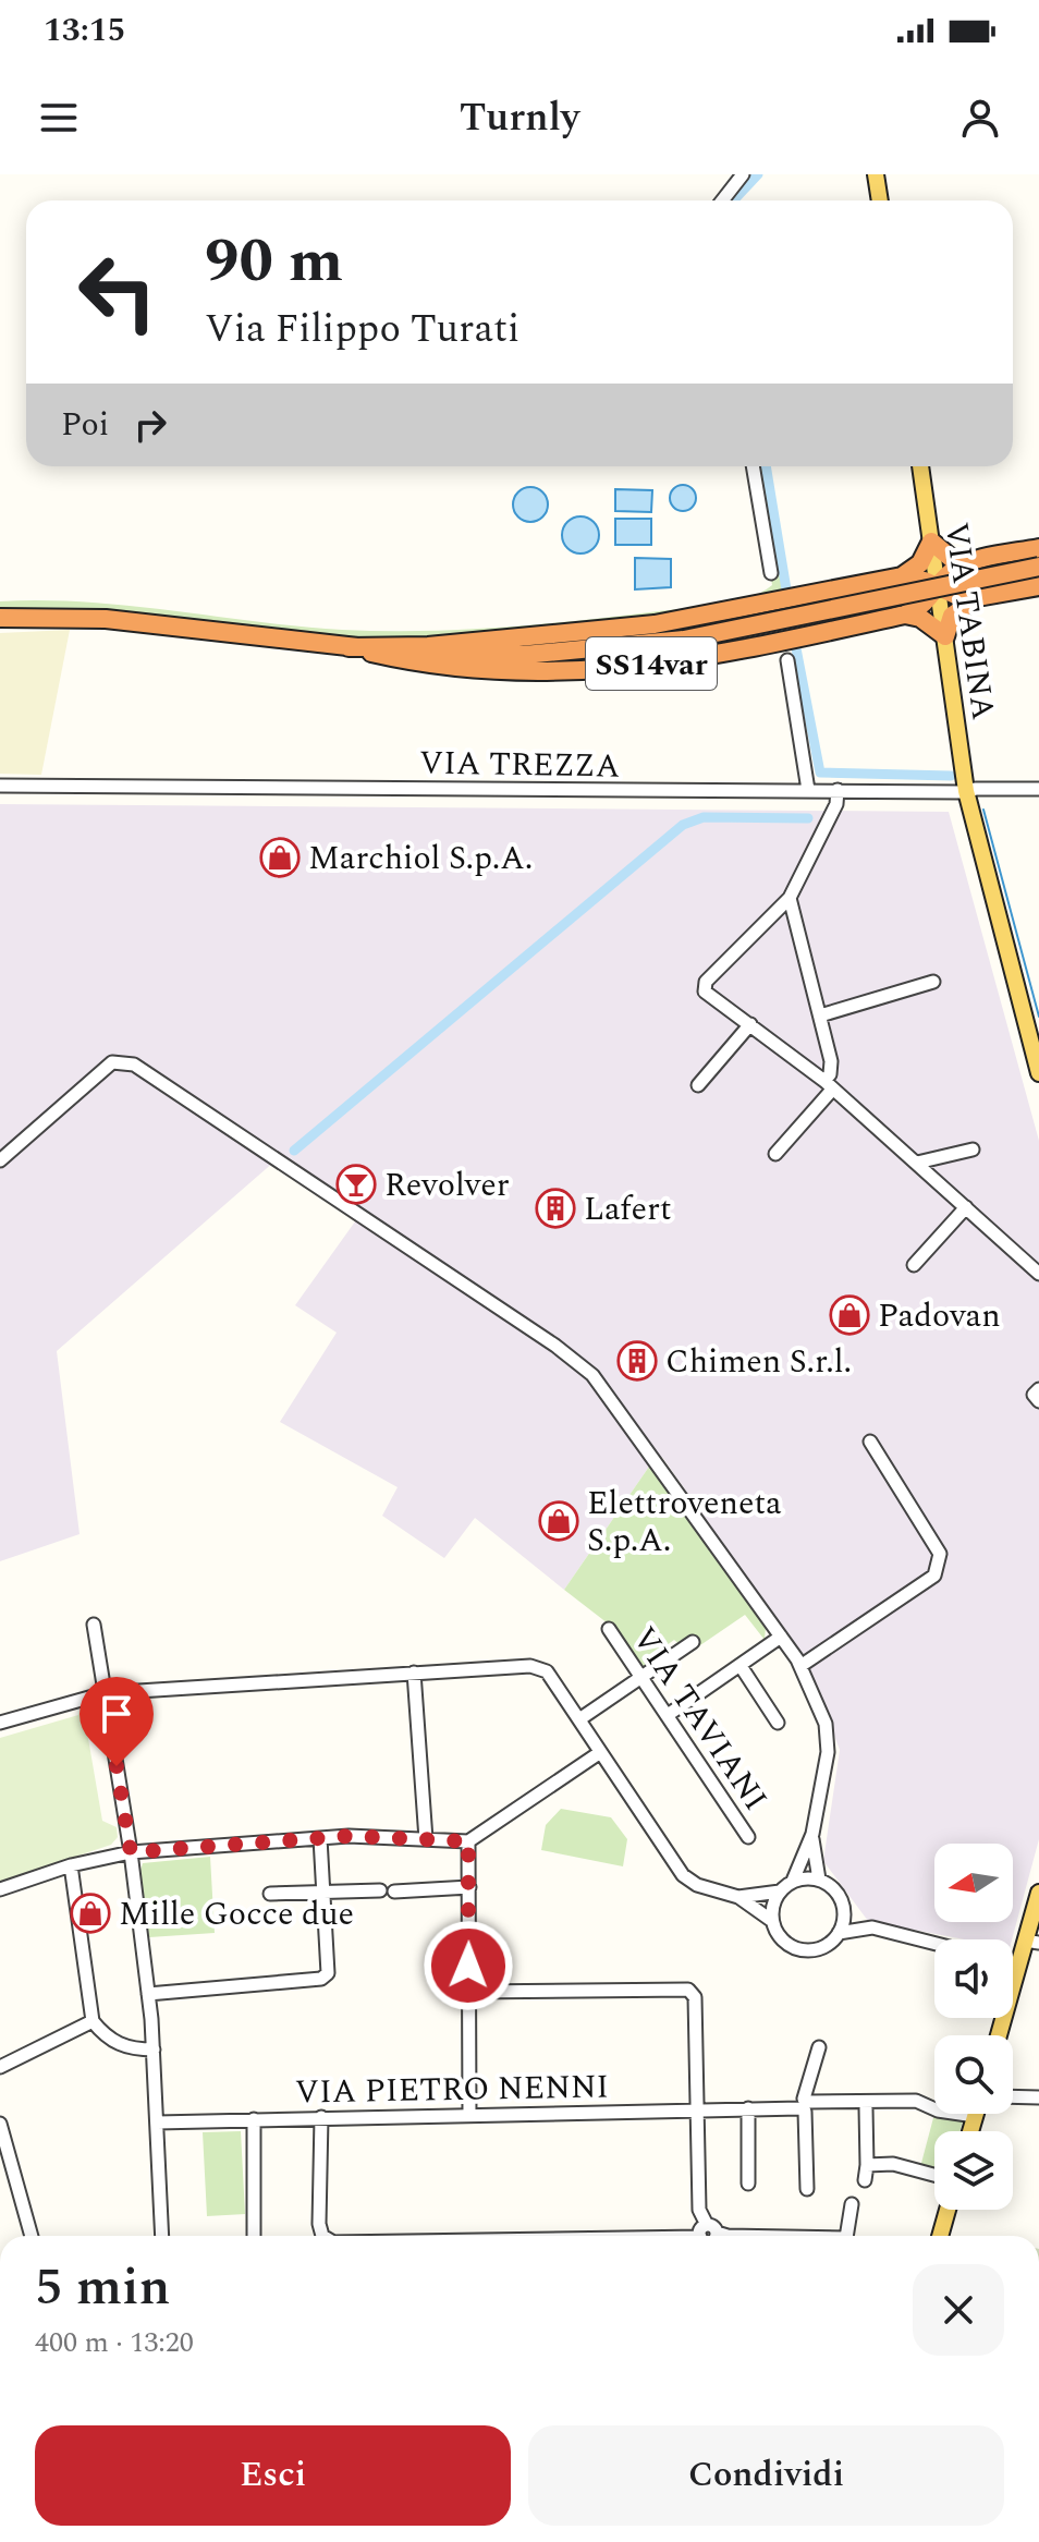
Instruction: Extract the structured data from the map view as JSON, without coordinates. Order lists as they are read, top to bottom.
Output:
{
  "streets": {
    "highway": ["SS14var"],
    "main road": ["VIA TABINA"],
    "street": ["VIA TREZZA", "VIA TAVIANI", "VIA PIETRO NENNI"]
  },
  "crossings": [
    ["VIA TABINA", "SS14var"],
    ["VIA TABINA", "VIA TREZZA"]
  ],
  "places": {
    "shop": [
      "Marchiol S.p.A.",
      "Padovan",
      "Elettroveneta S.p.A.",
      "Mille Gocce due"
    ],
    "bar": ["Revolver"],
    "building": ["Lafert", "Chimen S.r.l."]
  },
  "north": "left",
  "page": {
    "status": "13:15",
    "header": "Turnly",
    "turn": ["90 m", "Via Filippo Turati"],
    "then": "Poi",
    "heading": ["5 min", "400 m · 13:20"],
    "buttons": ["Esci", "Condividi"]
  }
}
